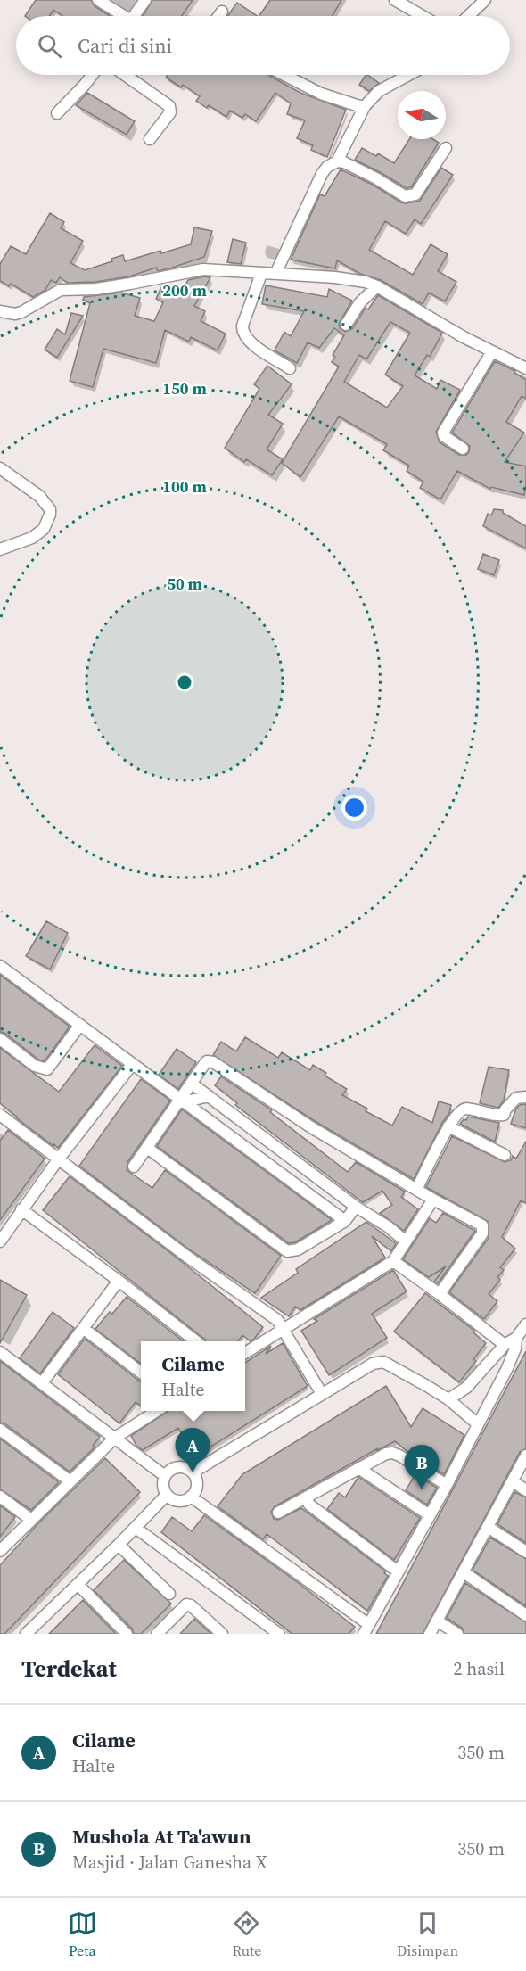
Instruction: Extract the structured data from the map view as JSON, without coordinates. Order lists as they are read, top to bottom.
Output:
{
  "north": "left",
  "page": {
    "search": "Cari di sini",
    "popup": ["Cilame", "Halte"],
    "pins": ["A", "B"],
    "heading": ["Terdekat", "2 hasil"],
    "list": [
      {
        "mark": "A",
        "name": "Cilame",
        "note": "Halte",
        "value": "350 m"
      },
      {
        "mark": "B",
        "name": "Mushola At Ta'awun",
        "note": "Masjid · Jalan Ganesha X",
        "value": "350 m"
      }
    ],
    "nav": ["Peta", "Rute", "Disimpan"]
  },
  "rings": [
    "200 m",
    "150 m",
    "100 m",
    "50 m"
  ]
}
